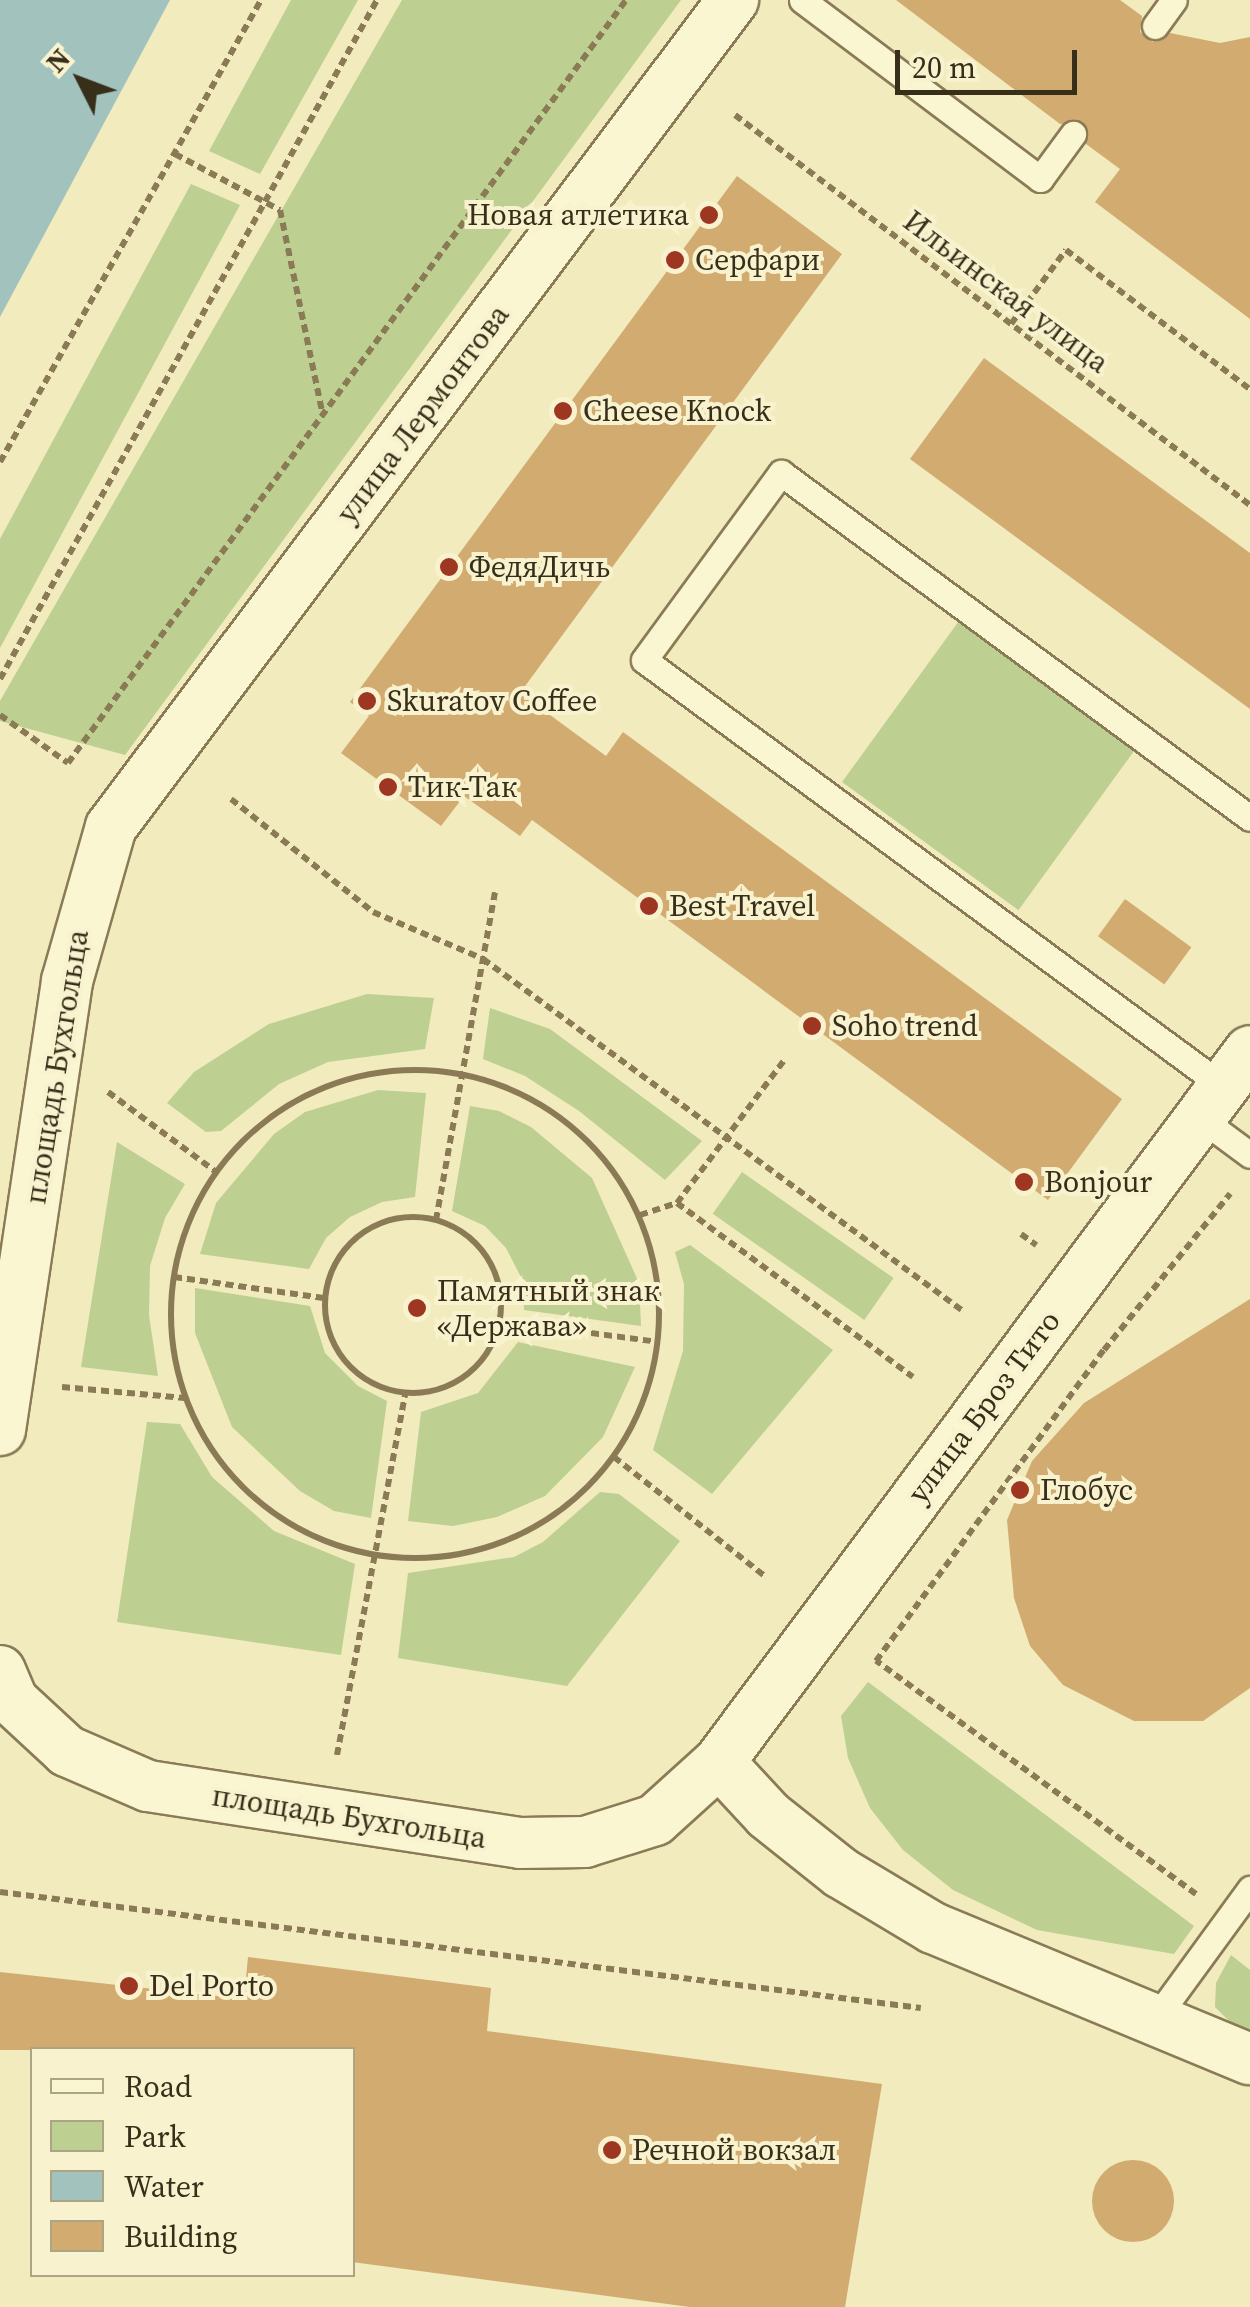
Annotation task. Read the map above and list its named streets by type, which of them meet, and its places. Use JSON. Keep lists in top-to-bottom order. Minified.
{"streets":{"street":["улица Лермонтова","площадь Бухгольца","улица Броз Тито"],"path":["Ильинская улица"]},"crossings":[["улица Лермонтова","площадь Бухгольца"],["площадь Бухгольца","улица Броз Тито"]],"places":["Новая атлетика","Серфари","Cheese Knock","ФедяДичь","Skuratov Coffee","Тик-Так","Best Travel","Soho trend","Bonjour","Памятный знак «Держава»","Глобус","Del Porto","Речной вокзал"],"legend":["Road","Park","Water","Building"],"scale_bar":"20 m","north":"top left"}
